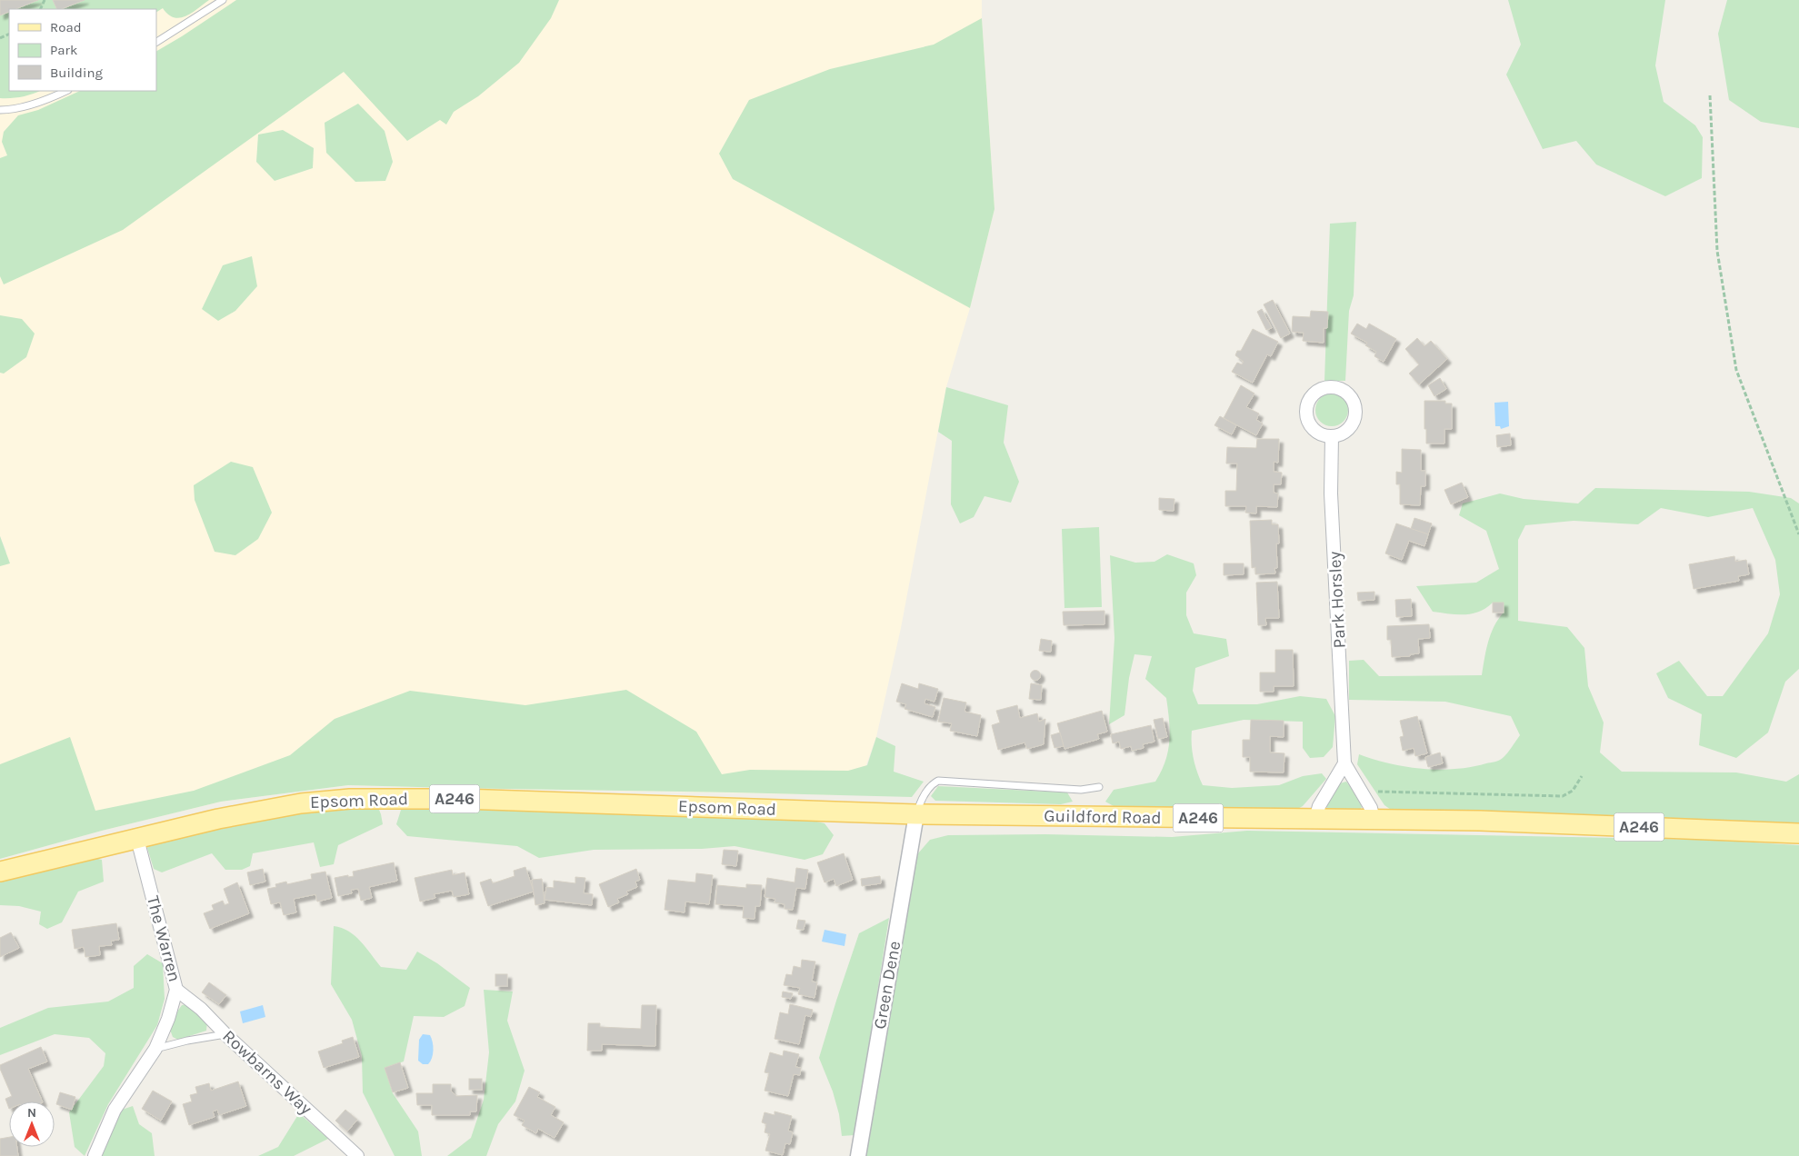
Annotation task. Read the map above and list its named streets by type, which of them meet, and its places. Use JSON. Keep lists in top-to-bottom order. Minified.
{"streets":{"main road":["A246","Epsom Road","Guildford Road"],"street":["Park Horsley","The Warren","Green Dene","Rowbarns Way"]},"crossings":[["Park Horsley","Guildford Road"],["Epsom Road","Guildford Road"],["Epsom Road","The Warren"],["Epsom Road","Green Dene"],["Guildford Road","Green Dene"],["The Warren","Rowbarns Way"]],"legend":["Road","Park","Building"],"north":"top"}
